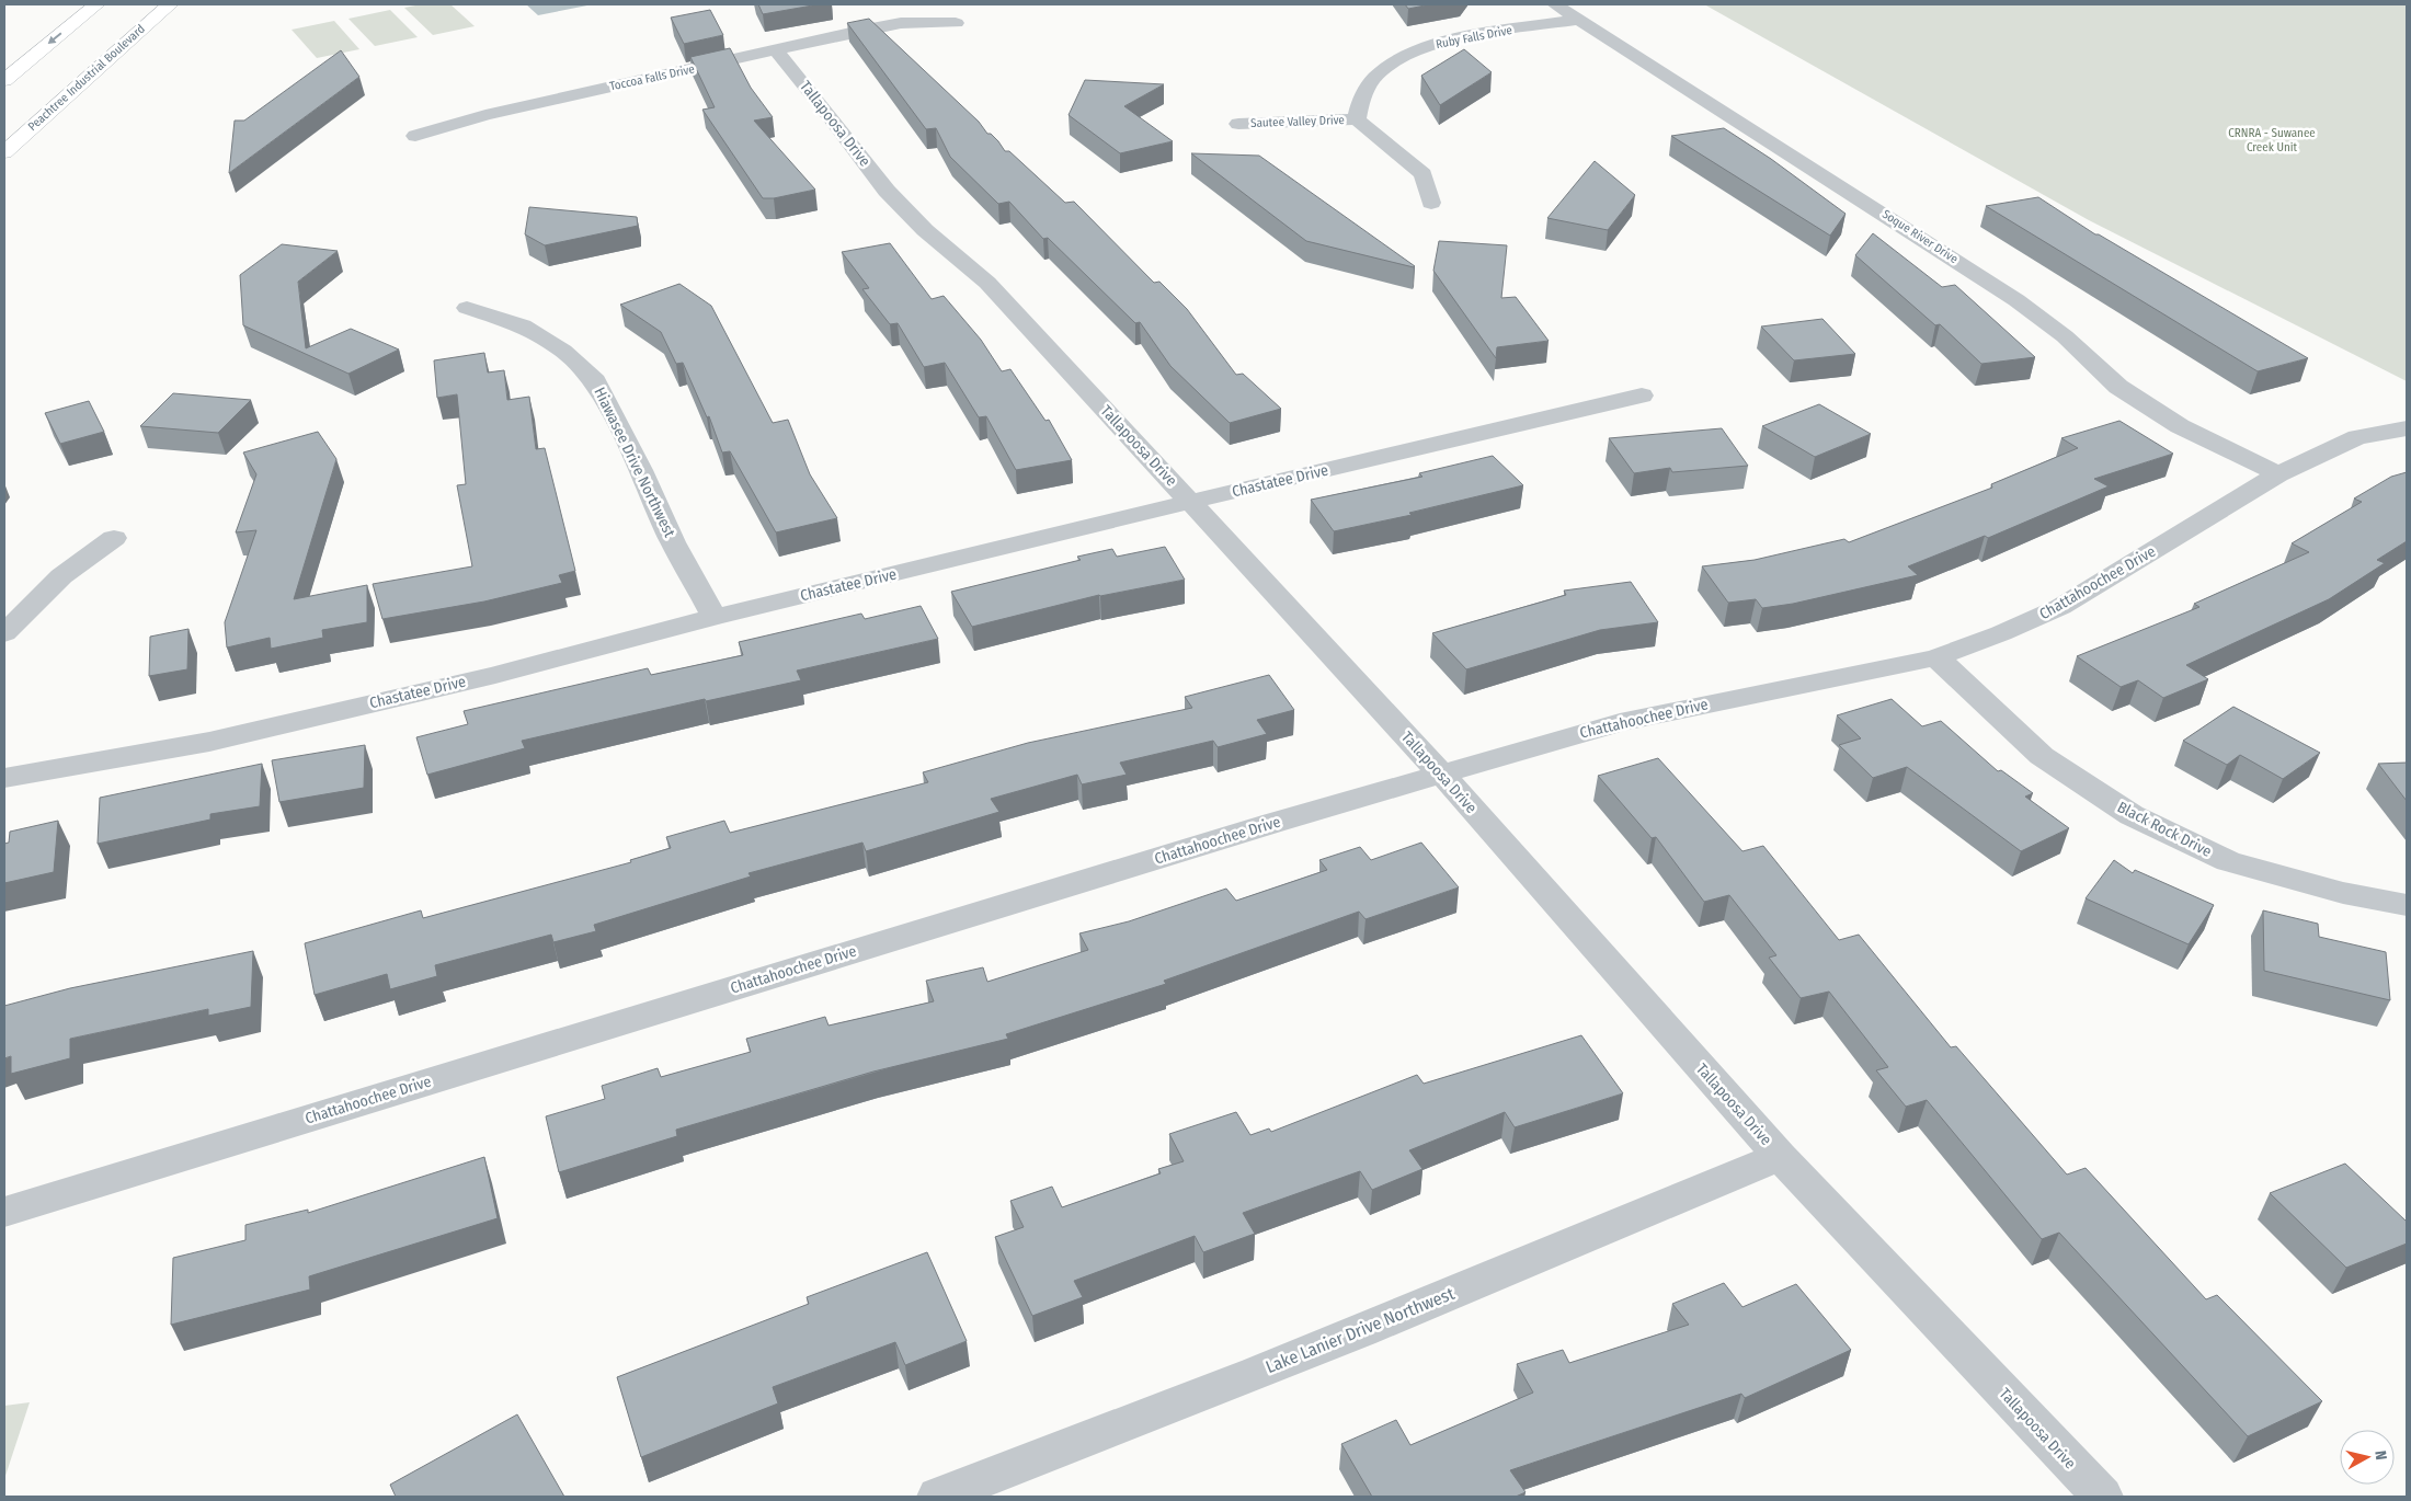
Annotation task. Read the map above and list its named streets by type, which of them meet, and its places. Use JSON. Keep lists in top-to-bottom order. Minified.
{"streets":{"highway":["Peachtree Industrial Boulevard"],"street":["Ruby Falls Drive","Toccoa Falls Drive","Sautee Valley Drive","Tallapoosa Drive","Soque River Drive","Hiawasee Drive Northwest","Chastatee Drive","Chattahoochee Drive","Black Rock Drive","Lake Lanier Drive Northwest"]},"crossings":[["Ruby Falls Drive","Sautee Valley Drive"],["Ruby Falls Drive","Soque River Drive"],["Toccoa Falls Drive","Tallapoosa Drive"],["Tallapoosa Drive","Chastatee Drive"],["Tallapoosa Drive","Chattahoochee Drive"],["Tallapoosa Drive","Lake Lanier Drive Northwest"],["Soque River Drive","Chattahoochee Drive"],["Hiawasee Drive Northwest","Chastatee Drive"],["Chattahoochee Drive","Black Rock Drive"]],"parks":["CRNRA - Suwanee Creek Unit"],"north":"right"}
